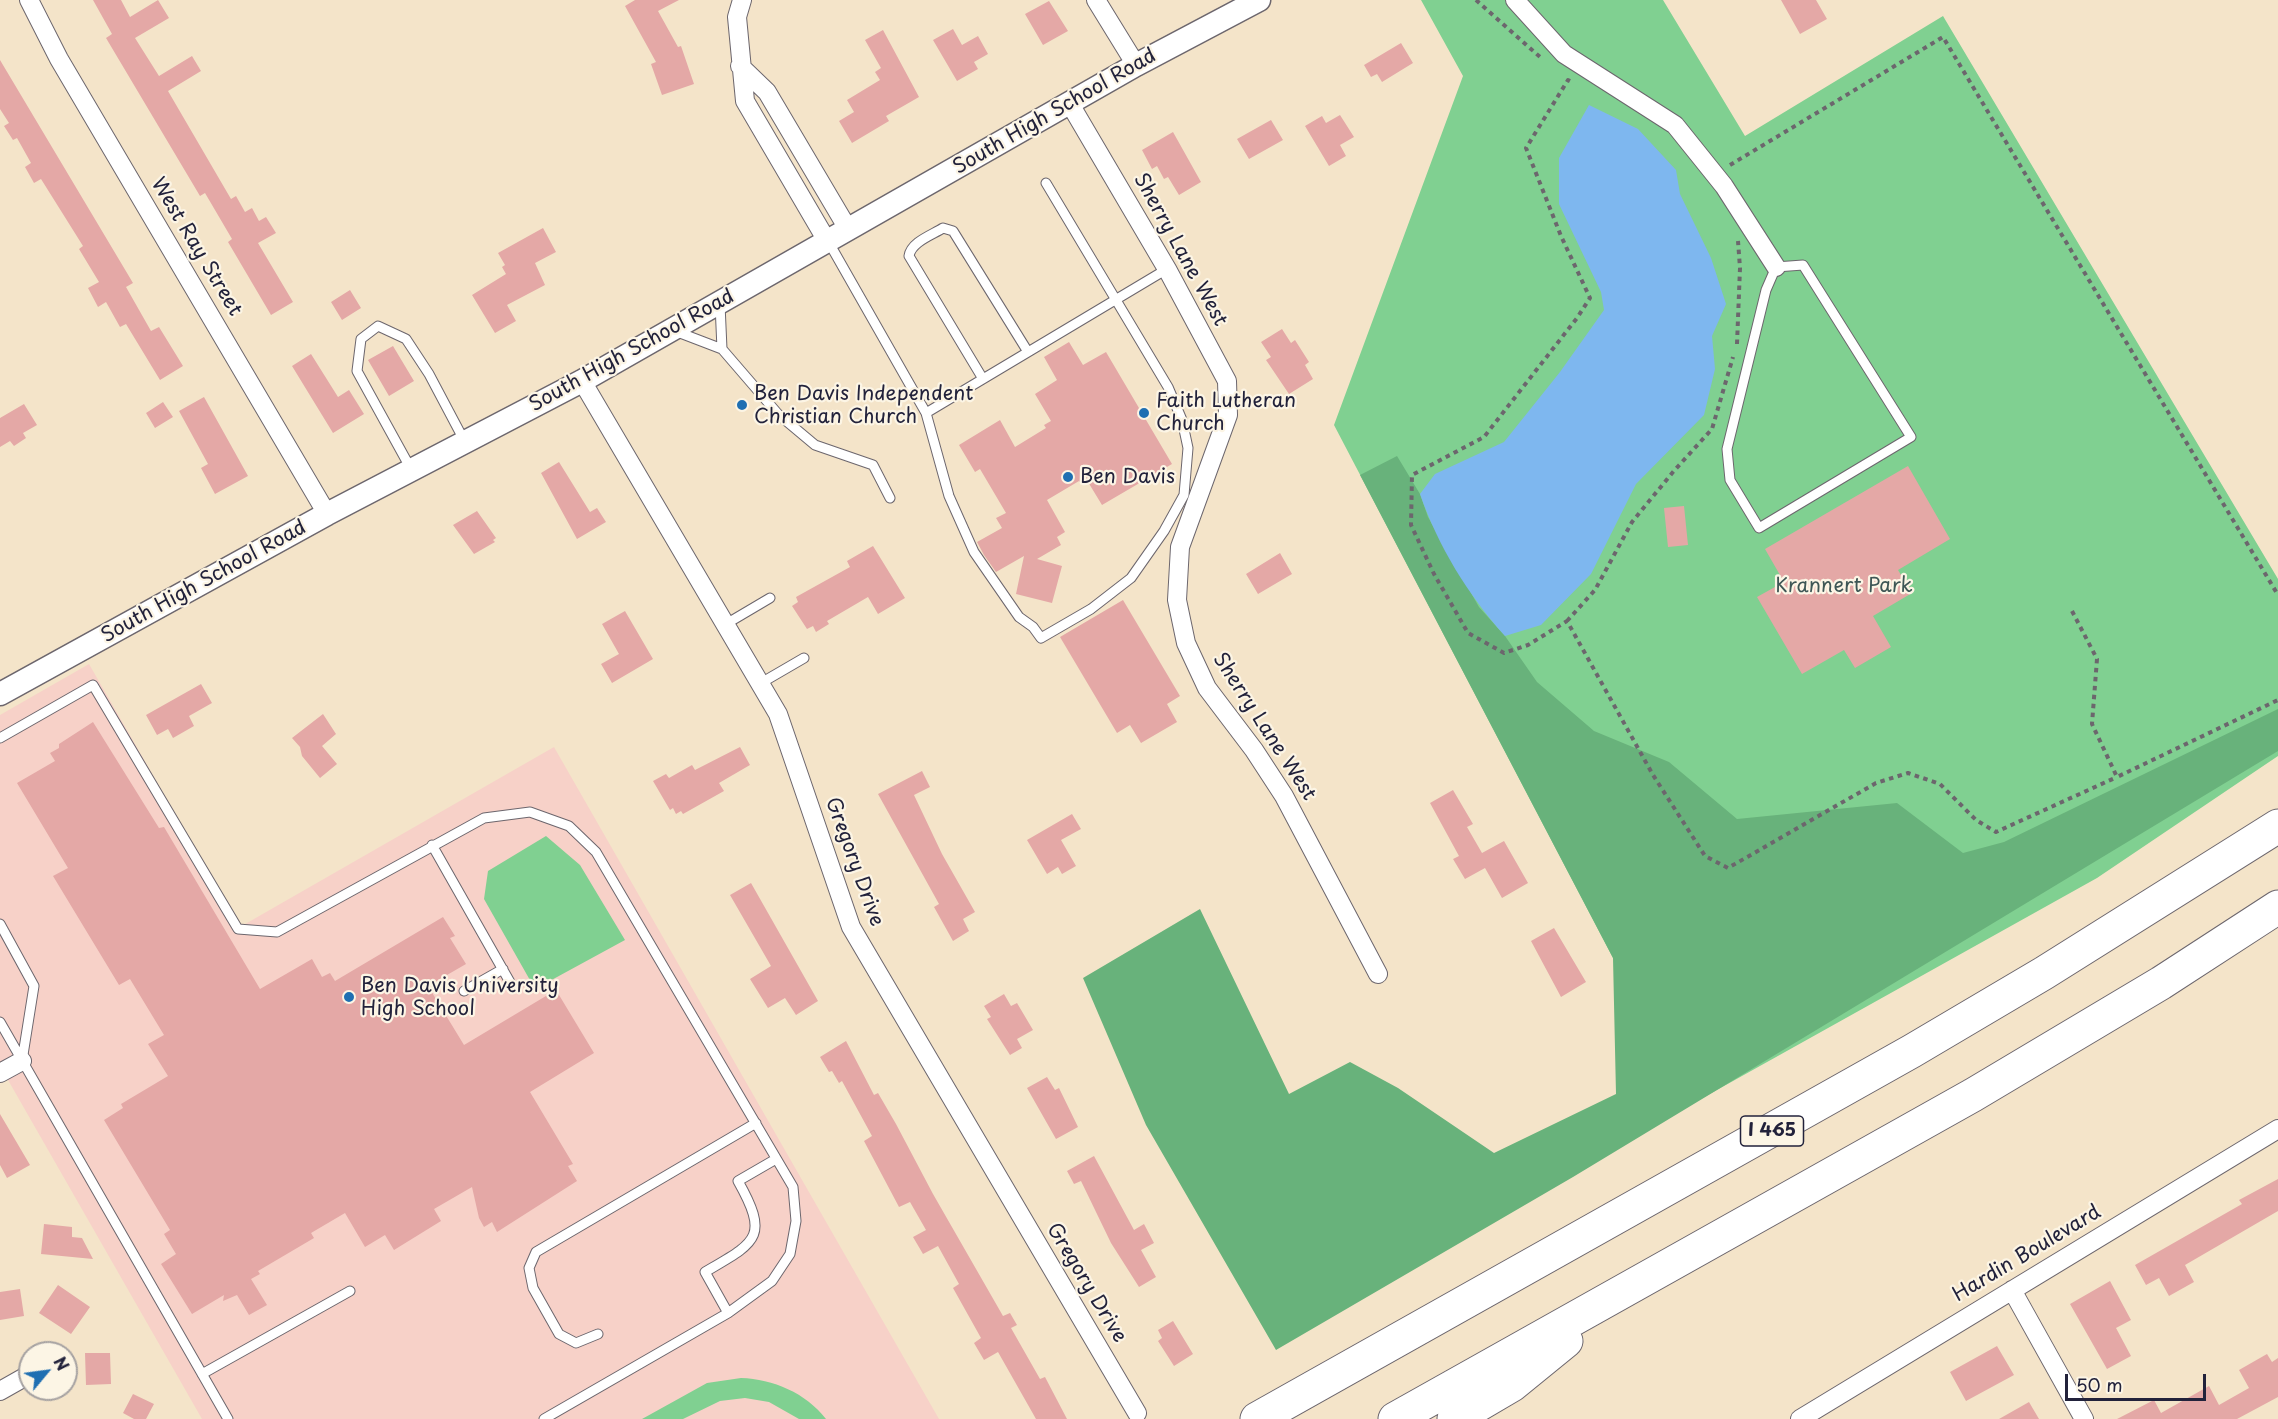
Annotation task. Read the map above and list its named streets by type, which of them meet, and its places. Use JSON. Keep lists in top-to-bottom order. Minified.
{"streets":{"highway":["I 465"],"street":["South High School Road","West Ray Street","Sherry Lane West","Gregory Drive","Hardin Boulevard"]},"crossings":[["South High School Road","West Ray Street"],["South High School Road","Sherry Lane West"],["South High School Road","Gregory Drive"]],"parks":["Krannert Park"],"places":["Ben Davis Independent Christian Church","Faith Lutheran Church","Ben Davis","Ben Davis University High School"],"scale_bar":"50 m","north":"top right"}
